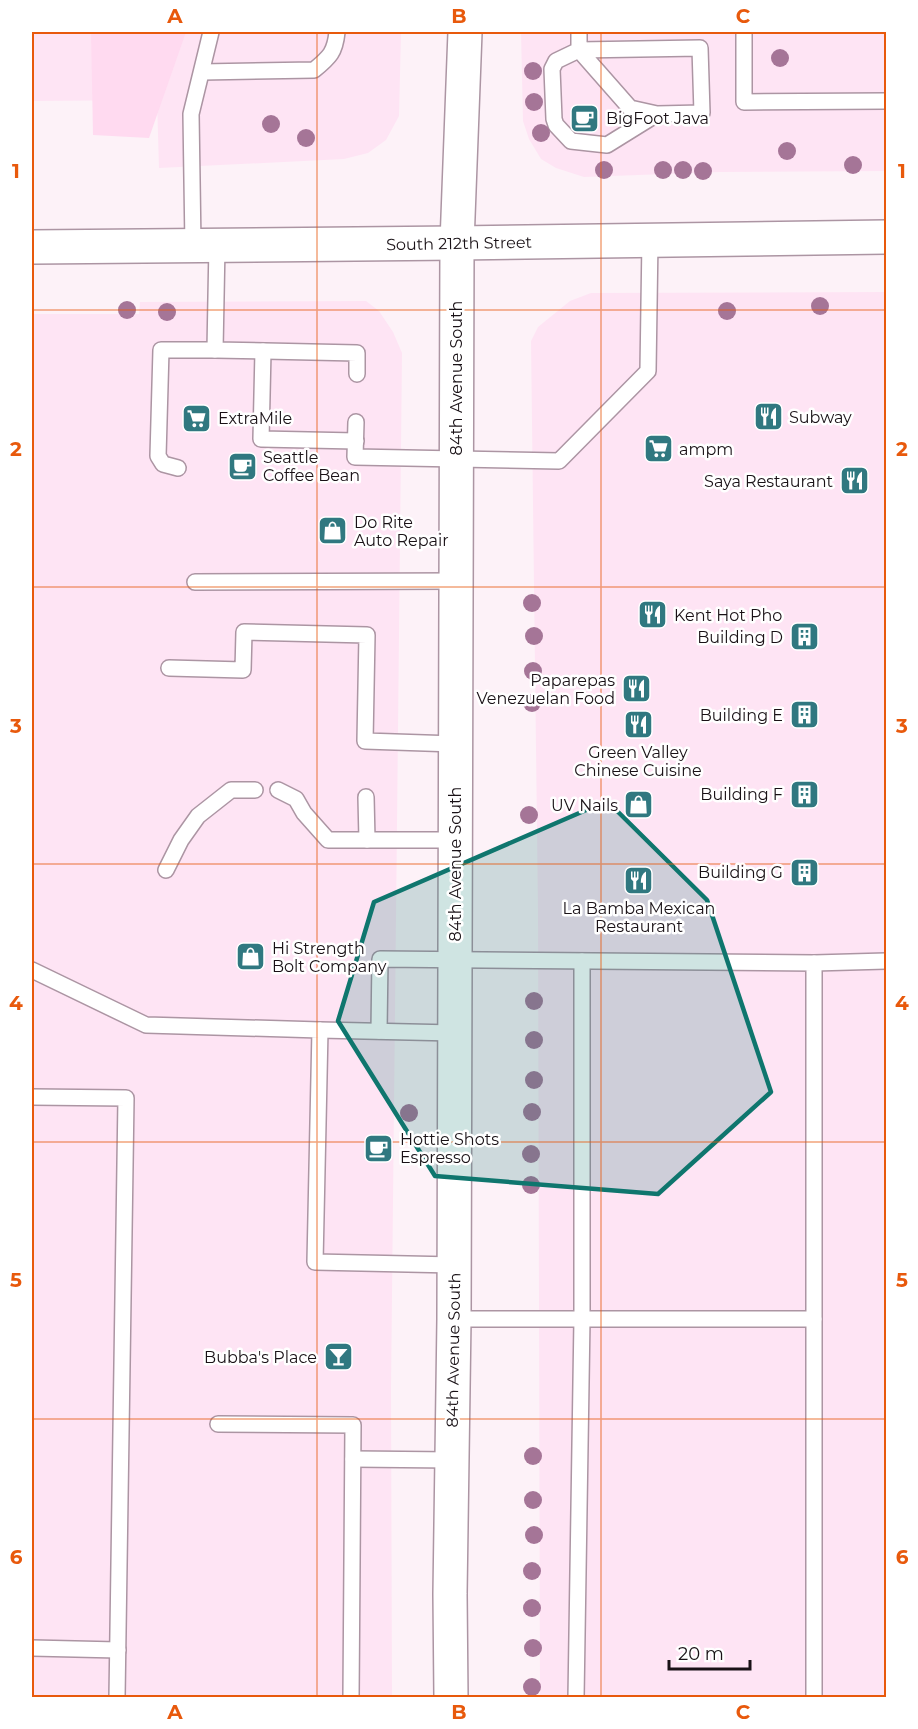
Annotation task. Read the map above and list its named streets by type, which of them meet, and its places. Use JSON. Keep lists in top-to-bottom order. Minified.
{"streets":{"main road":["South 212th Street","84th Avenue South"]},"crossings":[["South 212th Street","84th Avenue South"]],"places":{"cafe":["BigFoot Java","Seattle Coffee Bean","Hottie Shots Espresso"],"restaurant":["Subway","Saya Restaurant","Kent Hot Pho","Paparepas Venezuelan Food","Green Valley Chinese Cuisine","La Bamba Mexican Restaurant"],"supermarket":["ExtraMile","ampm"],"shop":["Do Rite Auto Repair","UV Nails","Hi Strength Bolt Company"],"building":["Building D","Building E","Building F","Building G"],"bar":["Bubba's Place"]},"scale_bar":"20 m","grid":{"columns":["A","B","C"],"rows":["1","2","3","4","5","6"]}}
